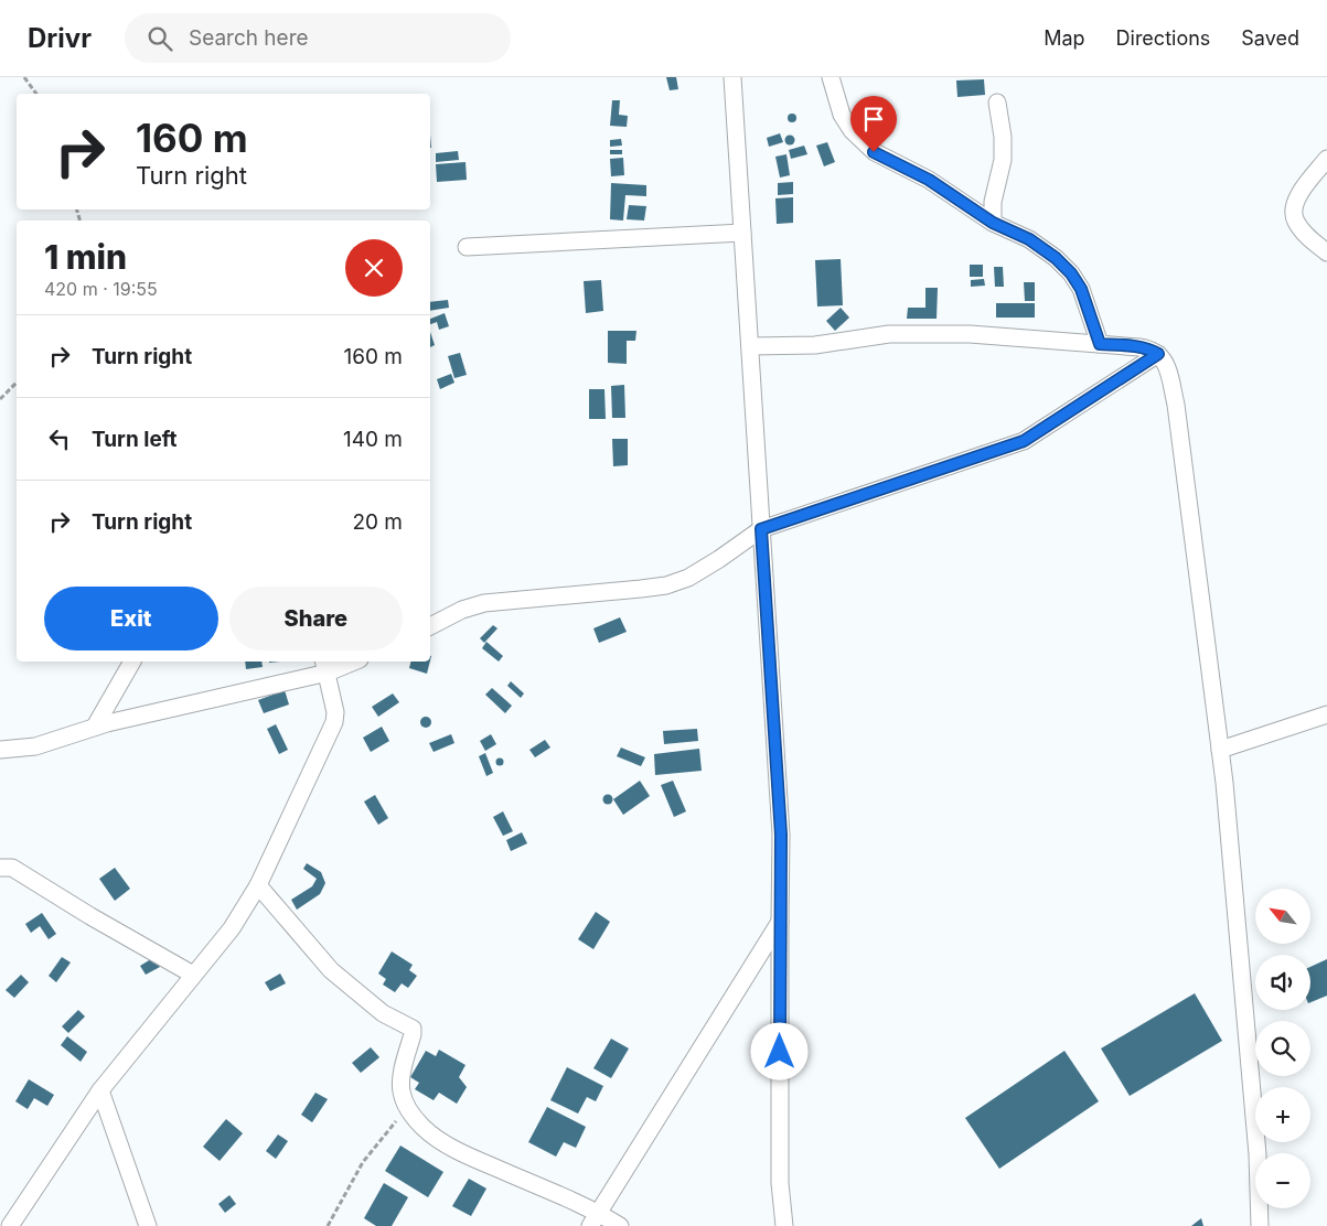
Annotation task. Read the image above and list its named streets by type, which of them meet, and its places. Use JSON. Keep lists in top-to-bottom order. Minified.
{"north":"top left","page":{"header":"Drivr","search":"Search here","nav":["Map","Directions","Saved"],"turn":["160 m","Turn right"],"heading":["1 min","420 m · 19:55"],"list":[{"name":"Turn right","value":"160 m"},{"name":"Turn left","value":"140 m"},{"name":"Turn right","value":"20 m"}],"buttons":["Exit","Share"],"map_buttons":["+","−"]}}
